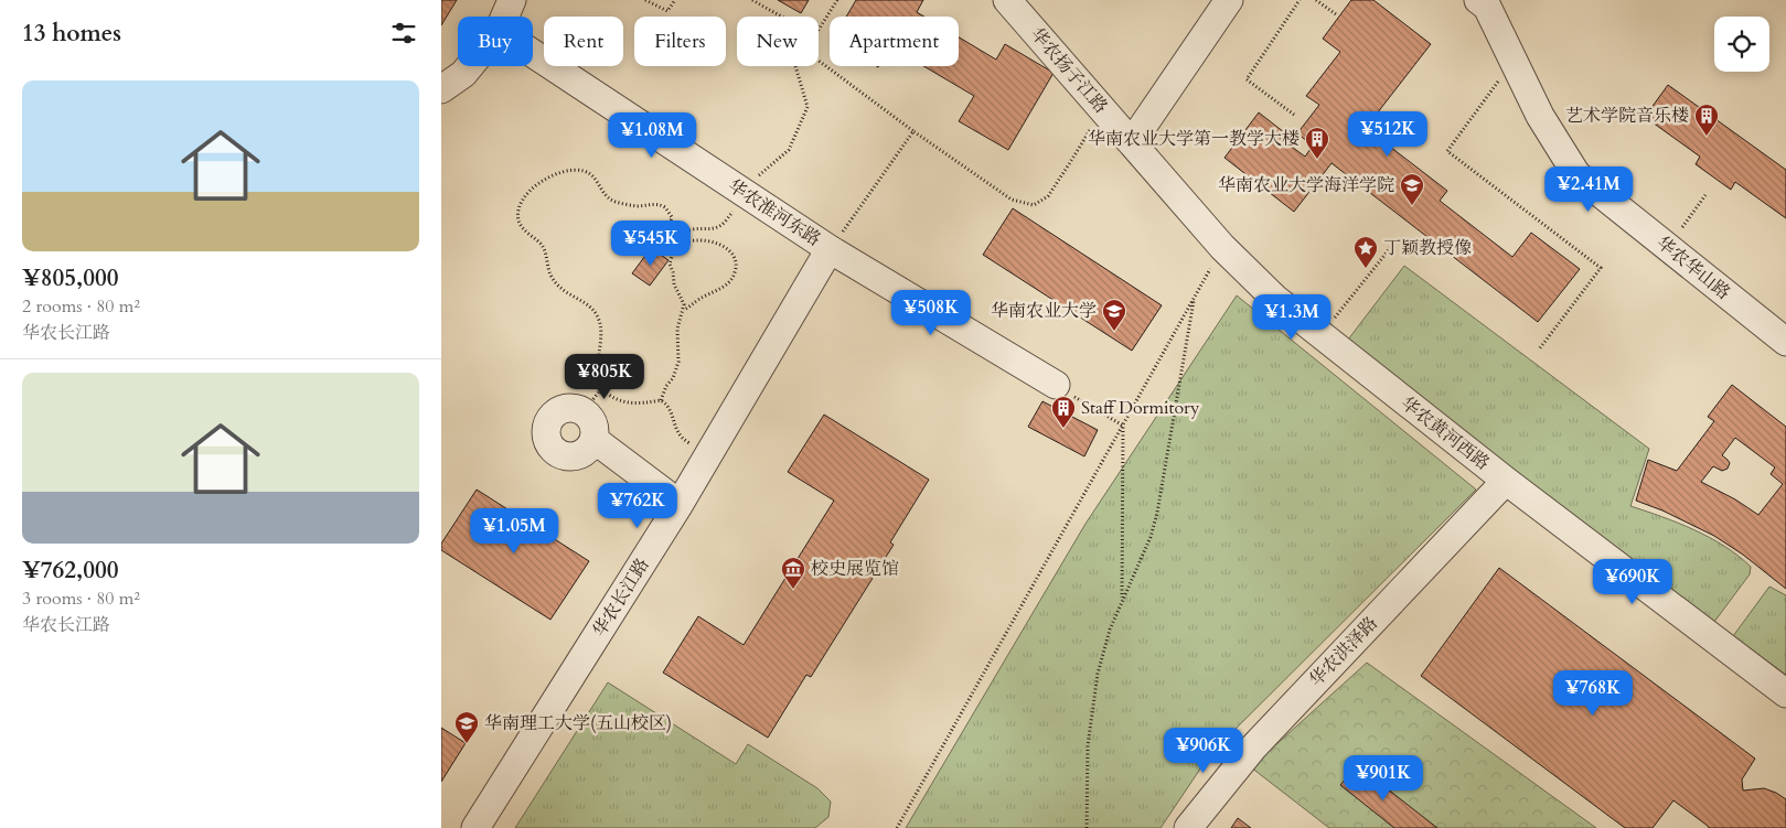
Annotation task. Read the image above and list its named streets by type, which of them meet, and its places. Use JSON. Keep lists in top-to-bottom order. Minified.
{"streets":{"street":["华农扬子江路","华农淮河东路","华农华山路","华农黄河西路","华农长江路","华农洪泽路"]},"crossings":[["华农扬子江路","华农黄河西路"],["华农淮河东路","华农长江路"],["华农黄河西路","华农洪泽路"]],"places":{"building":["艺术学院音乐楼","华南农业大学第一教学大楼","Staff Dormitory"],"school or university":["华南农业大学海洋学院","华南农业大学","华南理工大学(五山校区)"],"place":["丁颖教授像"],"museum":["校史展览馆"]},"page":{"heading":"13 homes","chip":["Buy","Rent","Filters","New","Apartment"],"list":[{"name":"¥805,000","note":"2 rooms · 80 m² · 华农长江路"},{"name":"¥762,000","note":"3 rooms · 80 m² · 华农长江路"}],"price":["¥512K","¥1.08M","¥2.41M","¥545K","¥508K","¥1.3M","¥805K","¥762K","¥1.05M","¥690K","¥768K","¥906K","¥901K"]}}
